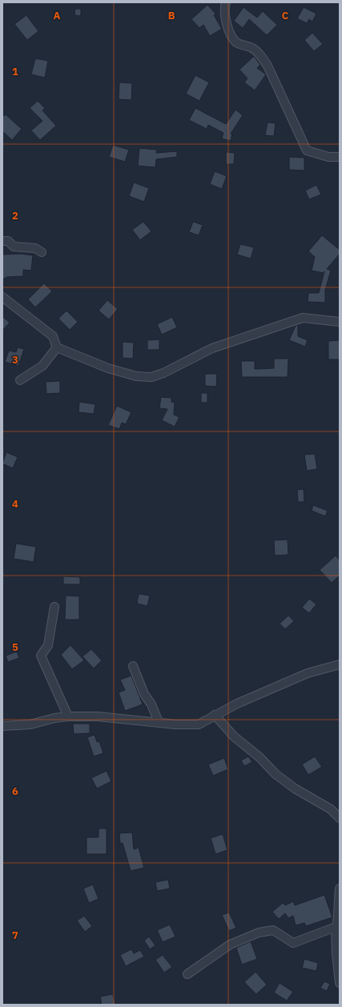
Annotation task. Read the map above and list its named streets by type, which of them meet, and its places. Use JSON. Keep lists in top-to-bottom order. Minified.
{"grid":{"columns":["A","B","C"],"rows":["1","2","3","4","5","6","7"]}}
